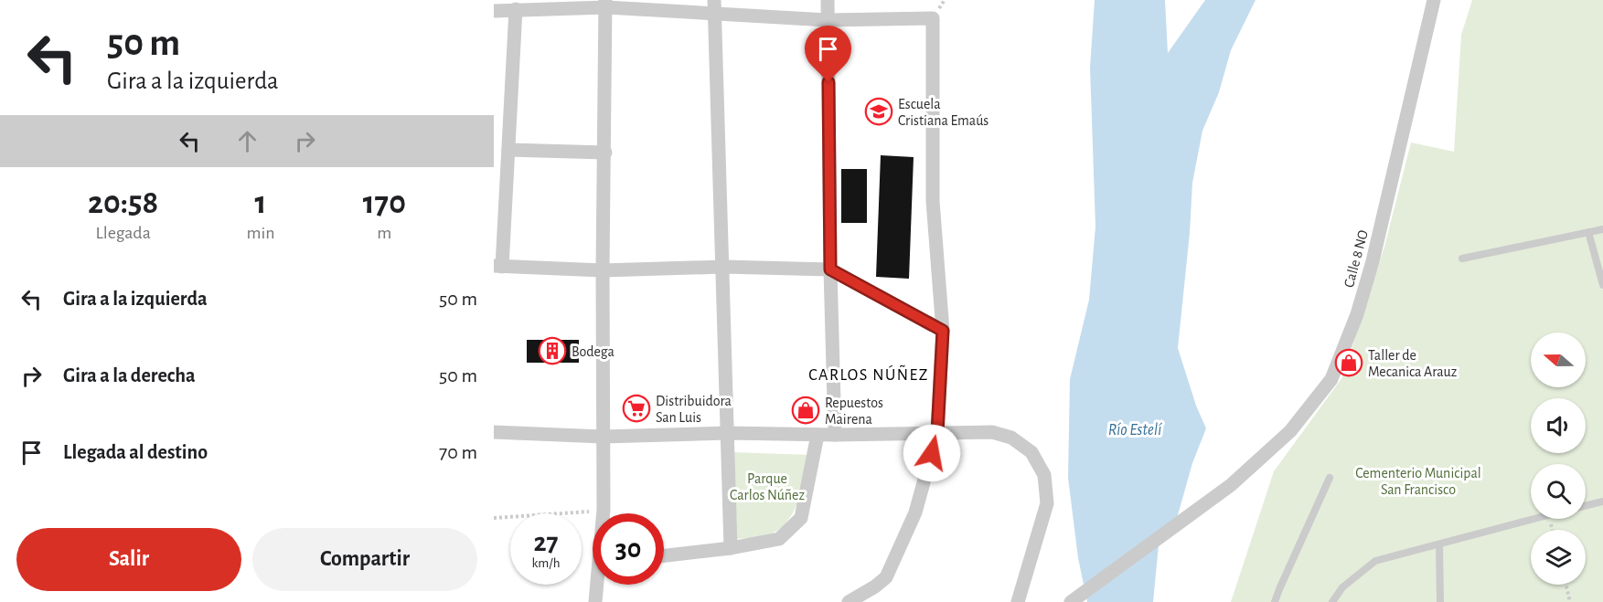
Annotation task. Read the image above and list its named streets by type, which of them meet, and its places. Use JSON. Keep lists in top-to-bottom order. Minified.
{"streets":{"street":["Calle 8 NO"]},"districts":["CARLOS NÚÑEZ"],"water":["Río Estelí"],"parks":["Cementerio Municipal San Francisco","Parque Carlos Núñez"],"places":{"school or university":["Escuela Cristiana Emaús"],"building":["Bodega"],"shop":["Taller de Mecanica Arauz","Repuestos Mairena"],"supermarket":["Distribuidora San Luis"]},"north":"left","page":{"turn":["50 m","Gira a la izquierda"],"eta":["20:58","Llegada","1","min","170","m"],"list":[{"name":"Gira a la izquierda","value":"50 m"},{"name":"Gira a la derecha","value":"50 m"},{"name":"Llegada al destino","value":"70 m"}],"speed":"27 km/h","limit":"30","buttons":["Salir","Compartir"]}}
